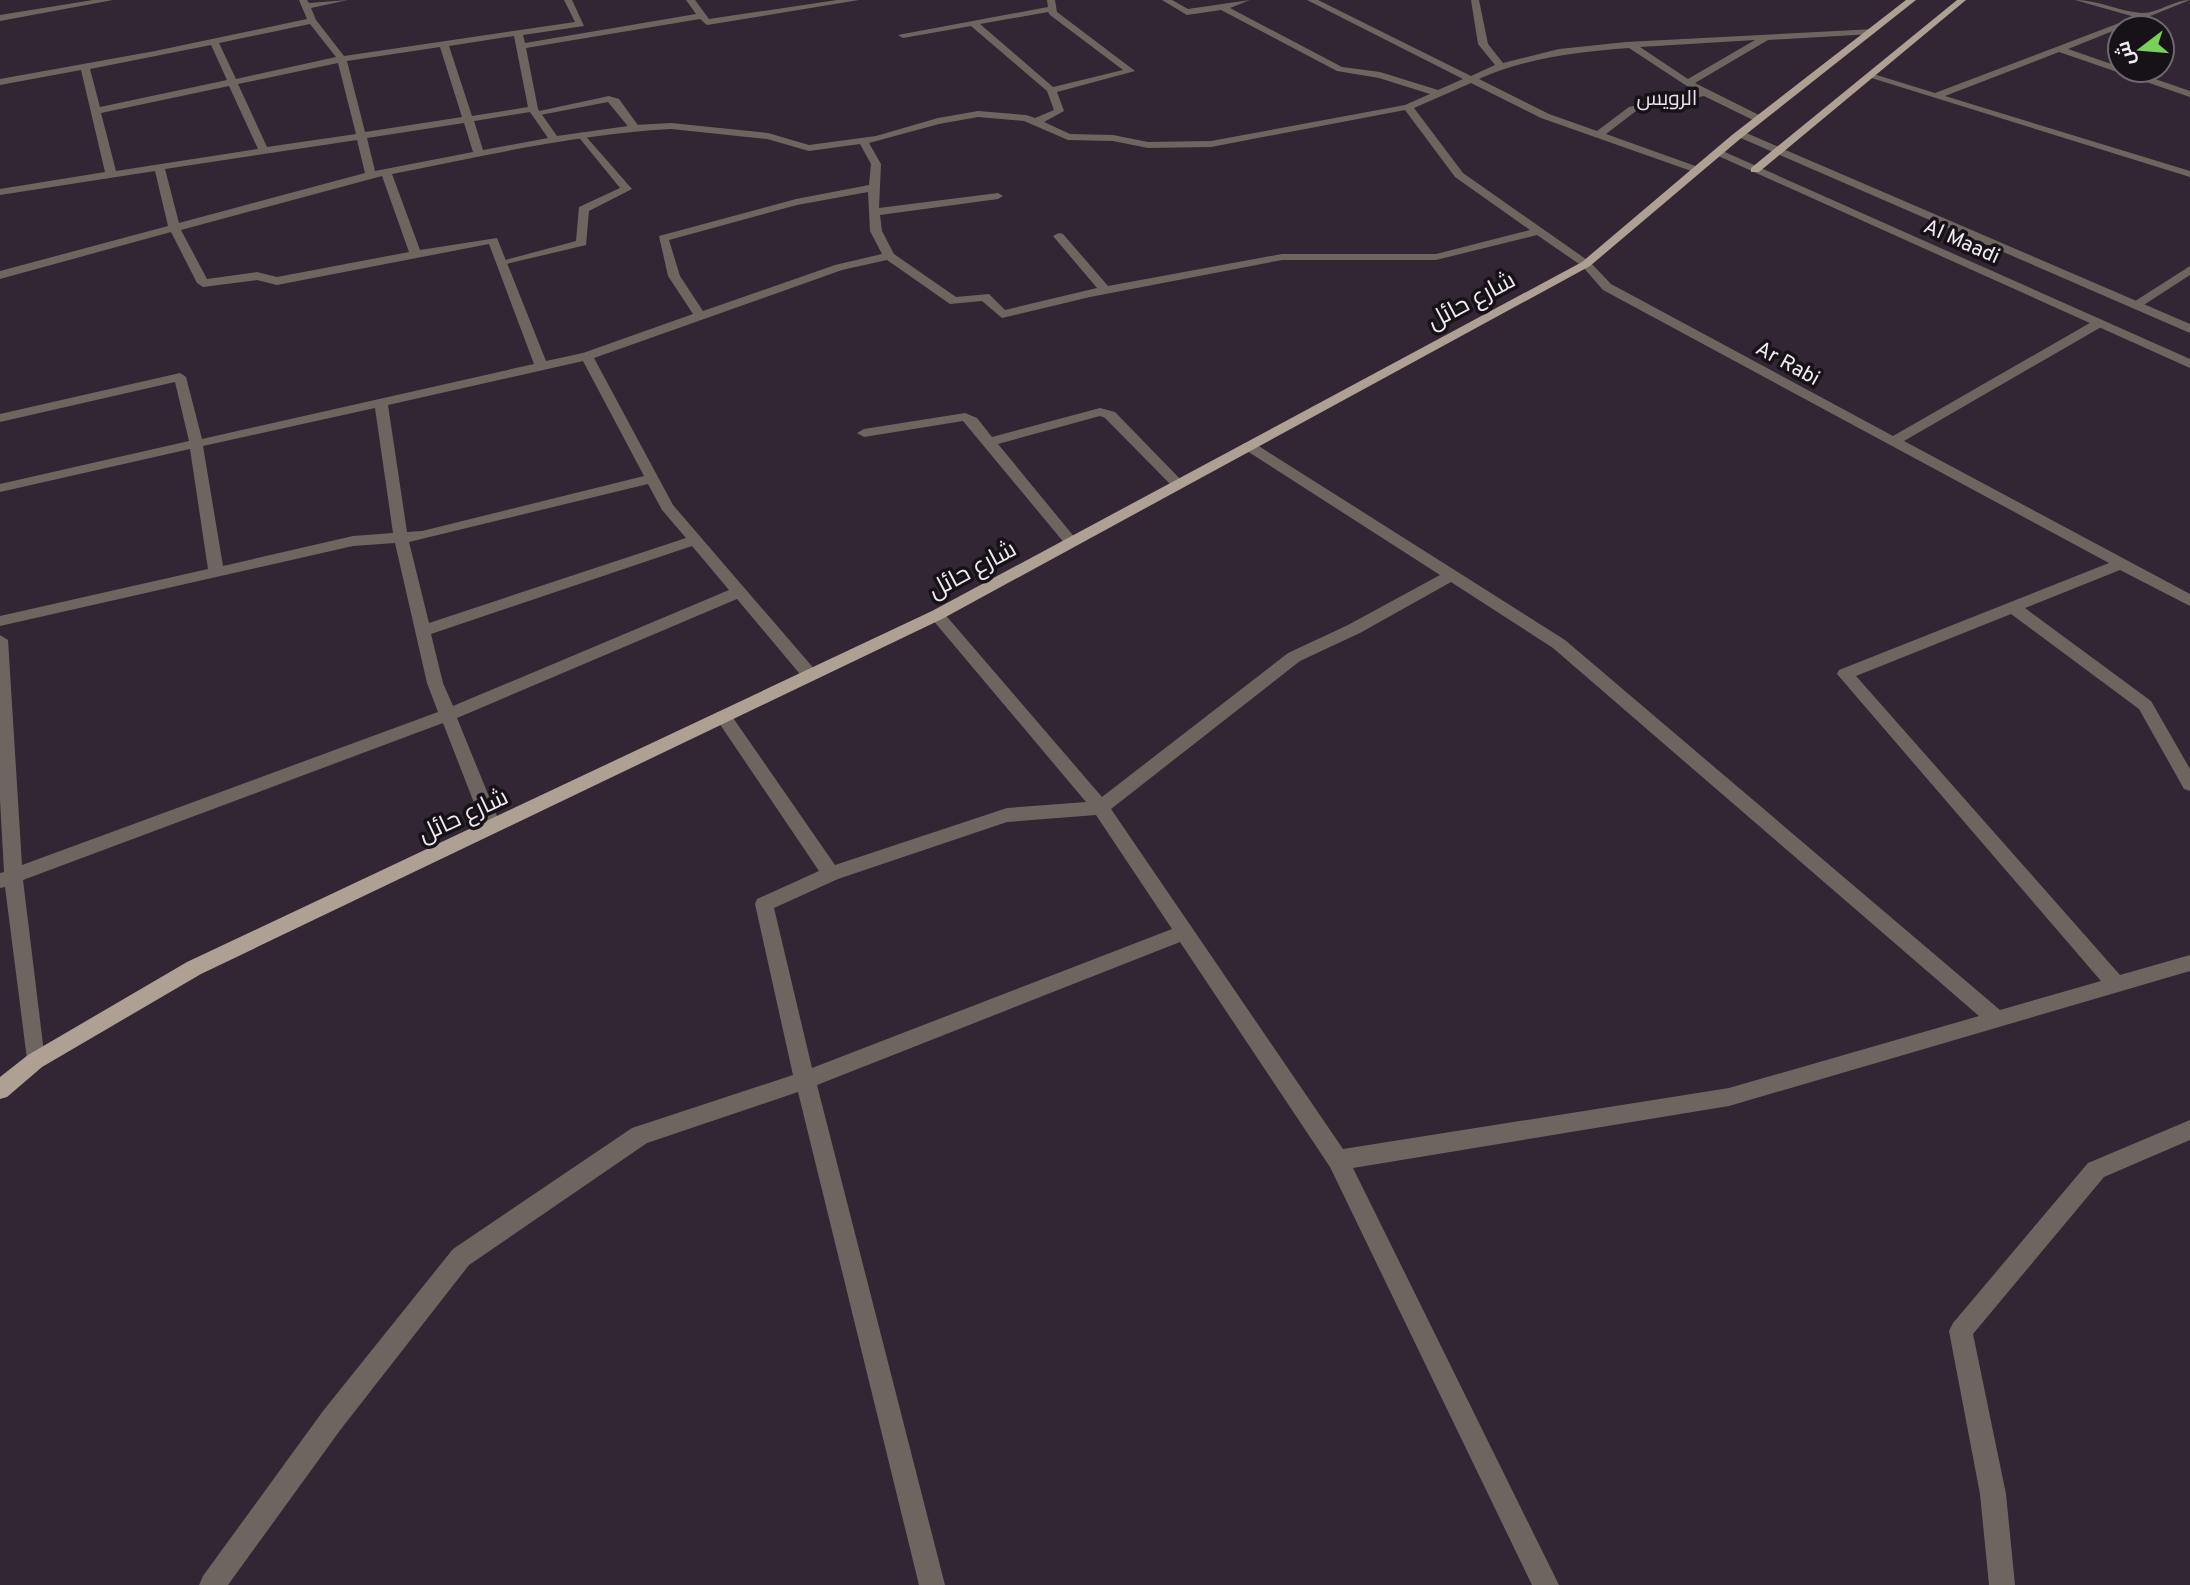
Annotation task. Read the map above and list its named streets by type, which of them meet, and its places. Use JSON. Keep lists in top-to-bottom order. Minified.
{"streets":{"main road":["شارع حائل"],"street":["Al Maadi","Ar Rabi"]},"crossings":[["Al Maadi","شارع حائل"],["شارع حائل","Ar Rabi"]],"districts":["الرويس"],"north":"left"}
